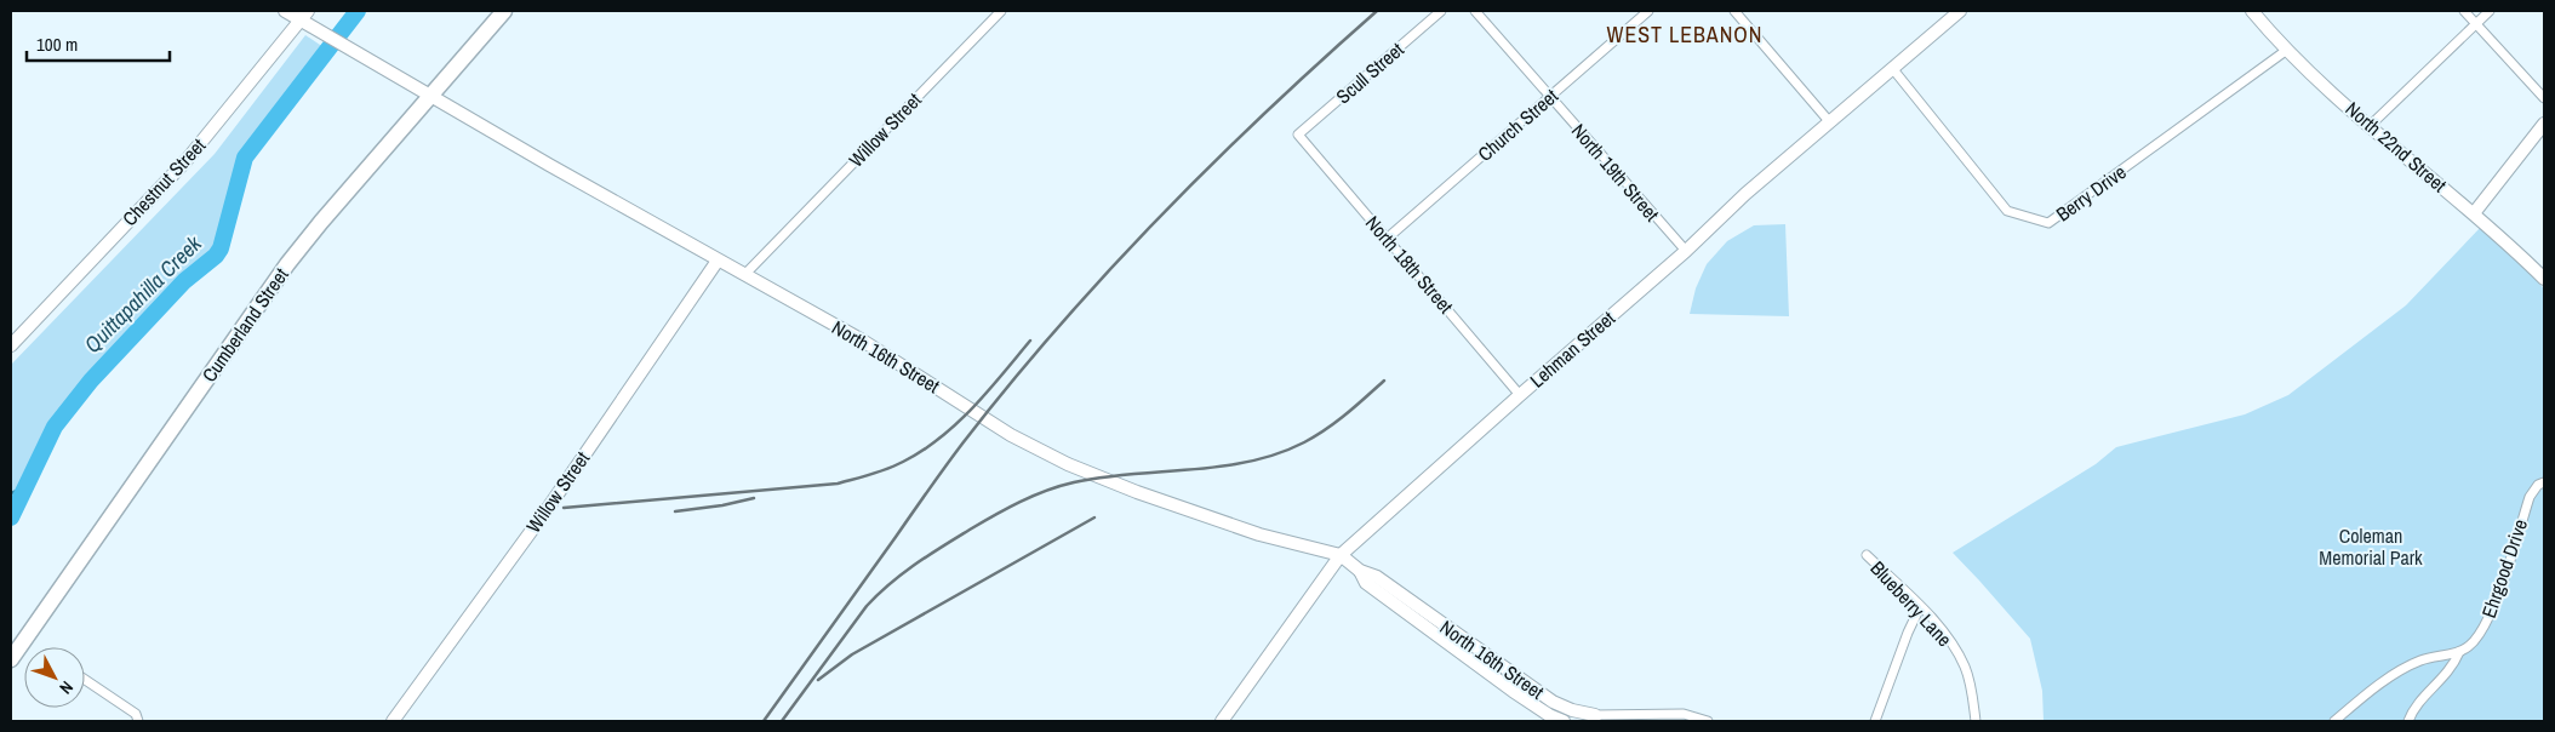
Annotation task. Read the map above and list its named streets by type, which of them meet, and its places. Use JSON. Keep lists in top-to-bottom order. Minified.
{"streets":{"highway":["Cumberland Street"],"main road":["Willow Street","North 22nd Street","Chestnut Street","Lehman Street","North 16th Street"],"street":["Scull Street","Church Street","North 19th Street","Berry Drive","North 18th Street","Ehrgood Drive","Blueberry Lane"]},"crossings":[["Scull Street","North 18th Street"],["Church Street","North 19th Street"],["Church Street","North 18th Street"],["Willow Street","North 16th Street"],["North 22nd Street","Berry Drive"],["North 19th Street","Lehman Street"],["Chestnut Street","North 16th Street"],["Berry Drive","Lehman Street"],["North 18th Street","Lehman Street"],["Cumberland Street","North 16th Street"],["Lehman Street","North 16th Street"]],"districts":["WEST LEBANON"],"water":["Quittapahilla Creek"],"parks":["Coleman Memorial Park"],"scale_bar":"100 m","north":"bottom right"}
